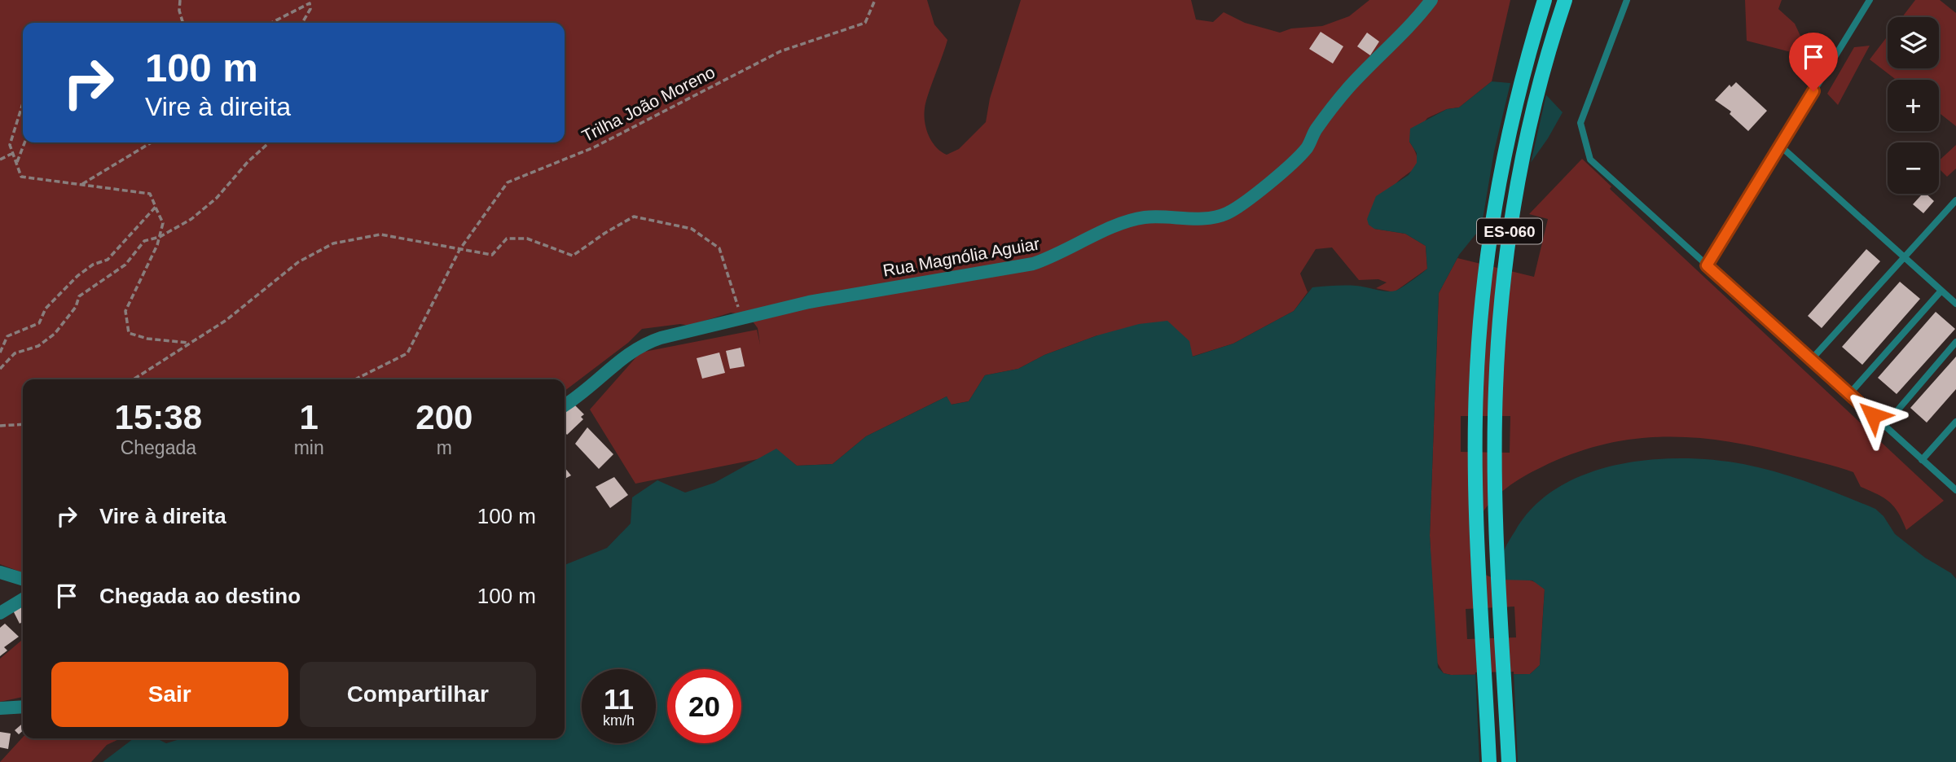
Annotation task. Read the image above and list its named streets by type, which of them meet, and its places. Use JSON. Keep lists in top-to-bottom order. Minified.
{"streets":{"main road":["ES-060"],"street":["Rua Magnólia Aguiar"],"path":["Trilha João Moreno"]},"page":{"map_buttons":["+","−"],"turn":["100 m","Vire à direita"],"eta":["15:38","Chegada","1","min","200","m"],"list":[{"name":"Vire à direita","value":"100 m"},{"name":"Chegada ao destino","value":"100 m"}],"buttons":["Sair","Compartilhar"],"speed":"11 km/h","limit":"20"}}
